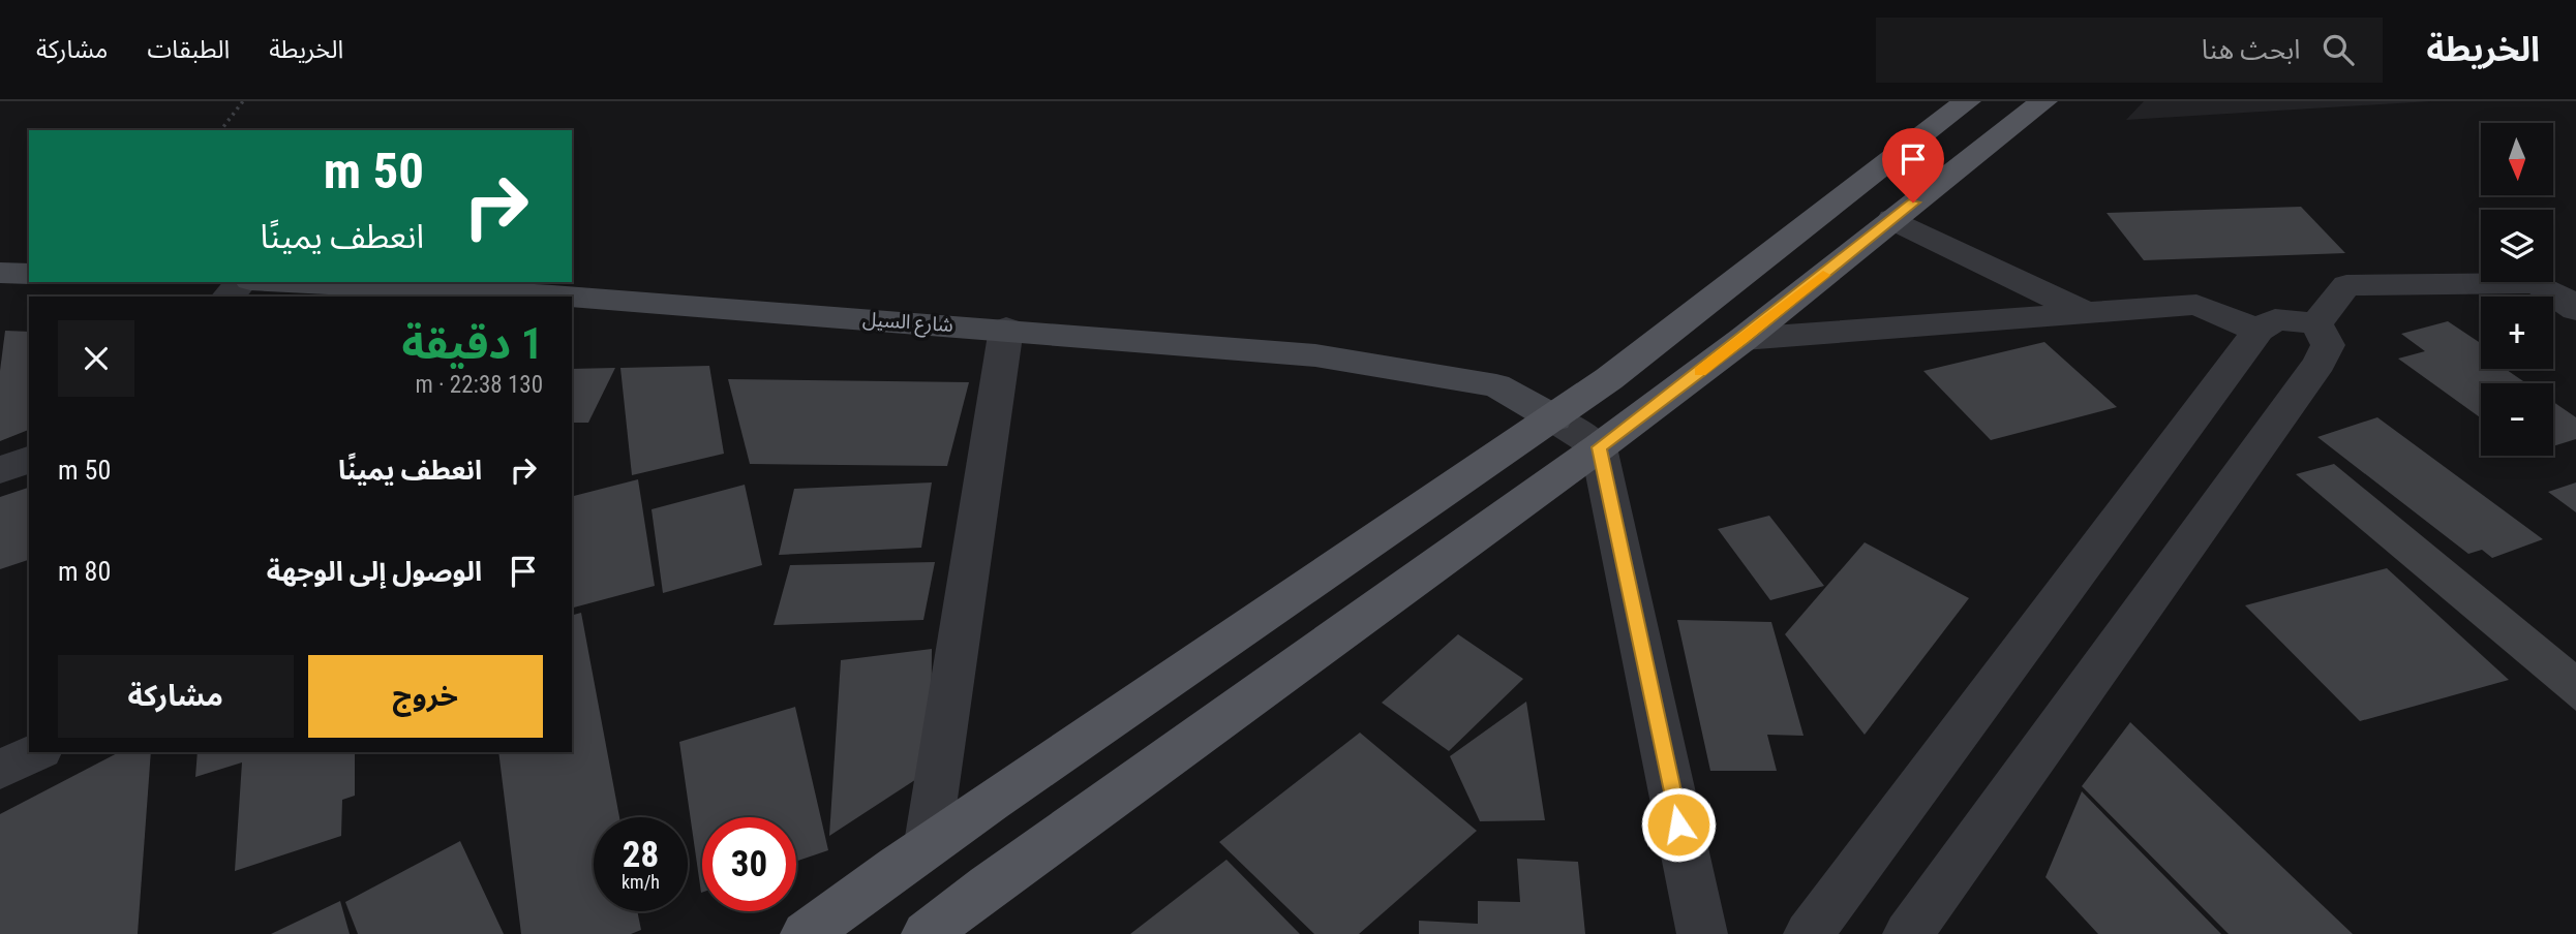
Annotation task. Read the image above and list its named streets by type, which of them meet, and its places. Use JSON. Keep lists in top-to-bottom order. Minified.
{"streets":{"street":["شارع السيل"]},"north":"bottom","page":{"header":"الخريطة","search":"ابحث هنا","nav":["الخريطة","الطبقات","مشاركة"],"map_buttons":["+","−"],"turn":["50 m","انعطف يمينًا"],"heading":["1 دقيقة","130 m · 22:38"],"list":[{"name":"انعطف يمينًا","value":"50 m"},{"name":"الوصول إلى الوجهة","value":"80 m"}],"buttons":["خروج","مشاركة"],"speed":"28 km/h","limit":"30"}}
